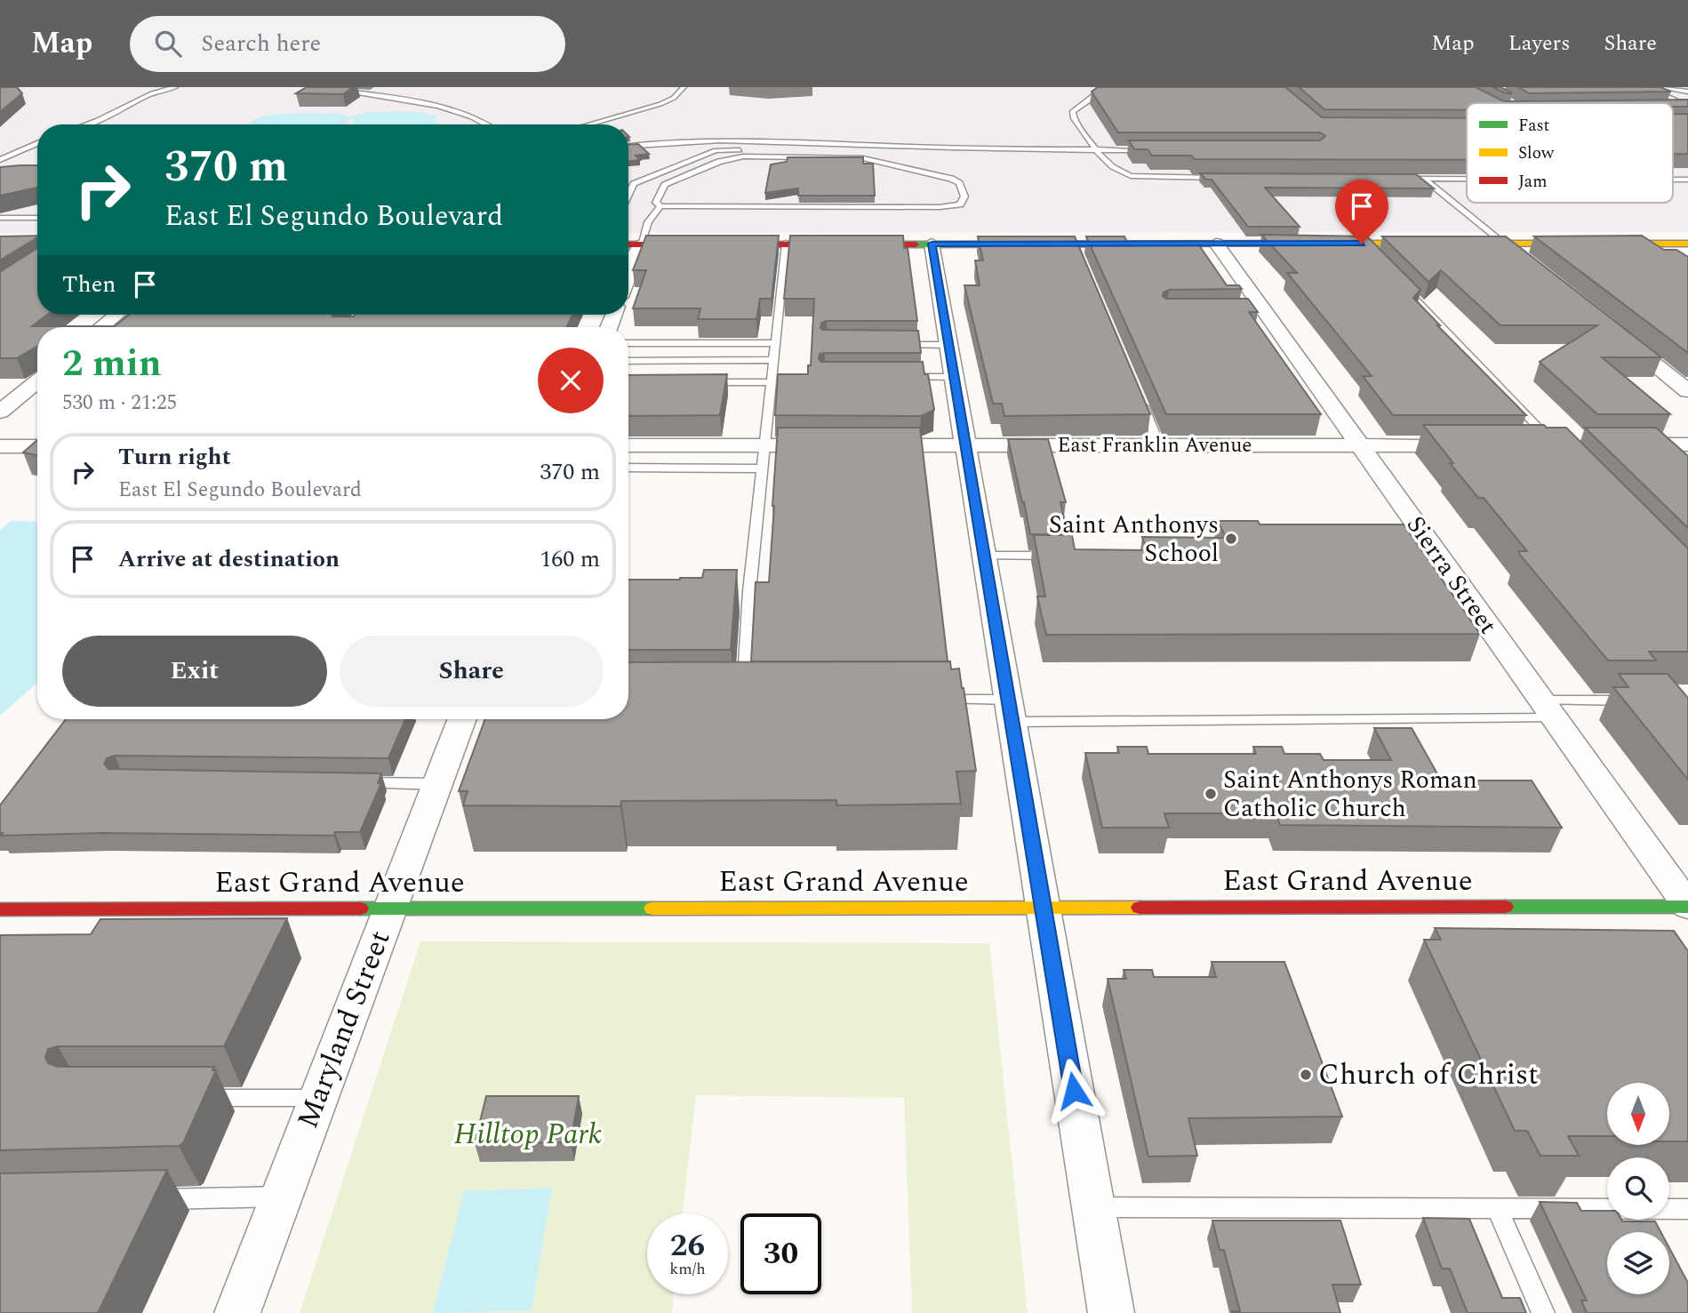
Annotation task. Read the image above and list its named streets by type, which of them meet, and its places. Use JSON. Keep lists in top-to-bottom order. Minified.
{"streets":{"main road":["East Grand Avenue"],"street":["East Franklin Avenue","Sierra Street","Maryland Street"]},"crossings":[["East Franklin Avenue","Sierra Street"],["Sierra Street","East Grand Avenue"],["East Grand Avenue","Maryland Street"]],"parks":["Hilltop Park"],"places":["Saint Anthonys School","Saint Anthonys Roman Catholic Church","Church of Christ"],"legend":["Fast","Slow","Jam"],"north":"bottom","page":{"header":"Map","search":"Search here","nav":["Map","Layers","Share"],"turn":["370 m","East El Segundo Boulevard"],"then":"Then","heading":["2 min","530 m · 21:25"],"list":[{"name":"Turn right","note":"East El Segundo Boulevard","value":"370 m"},{"name":"Arrive at destination","value":"160 m"}],"buttons":["Exit","Share"],"speed":"26 km/h","limit":"30"}}
